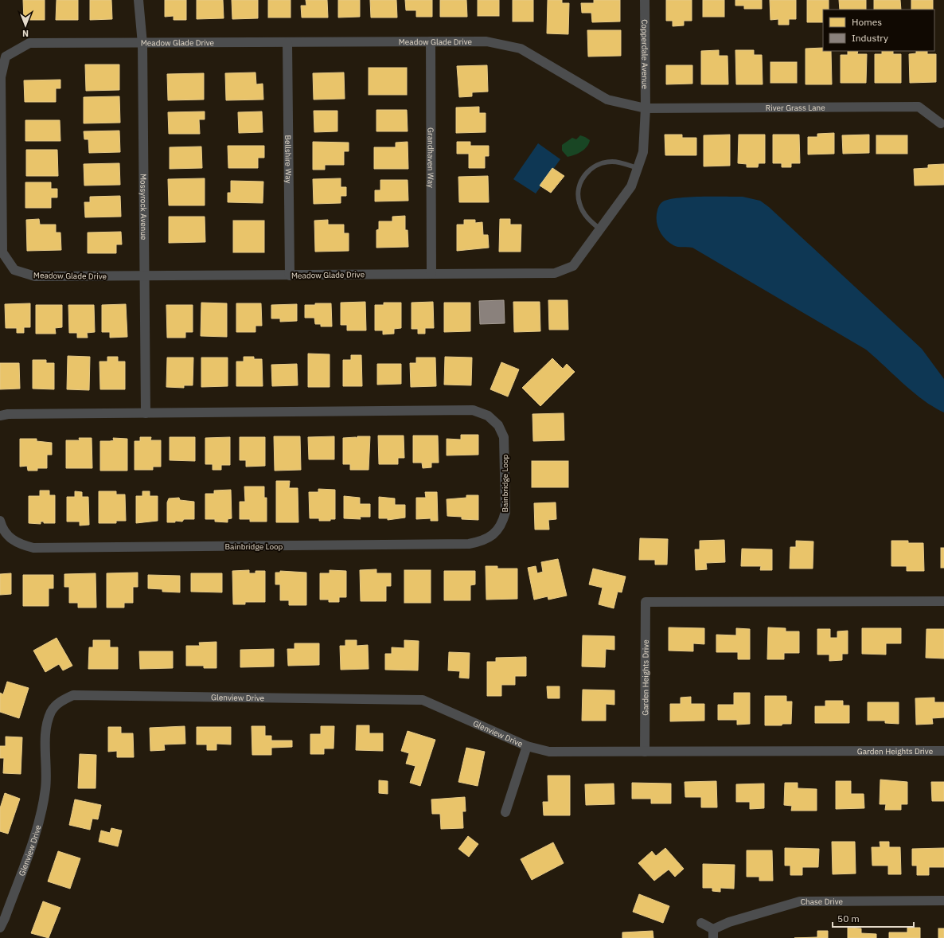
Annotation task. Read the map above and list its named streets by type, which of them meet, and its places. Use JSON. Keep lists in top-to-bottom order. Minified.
{"streets":{"street":["Meadow Glade Drive","Copperdale Avenue","River Grass Lane","Grandhaven Way","Bellshire Way","Mossyrock Avenue","Bainbridge Loop","Garden Heights Drive","Glenview Drive","Chase Drive"]},"crossings":[["Meadow Glade Drive","Copperdale Avenue"],["Meadow Glade Drive","River Grass Lane"],["Meadow Glade Drive","Grandhaven Way"],["Meadow Glade Drive","Bellshire Way"],["Meadow Glade Drive","Mossyrock Avenue"],["Copperdale Avenue","River Grass Lane"],["Mossyrock Avenue","Bainbridge Loop"],["Garden Heights Drive","Glenview Drive"]],"legend":["Homes","Industry"],"scale_bar":"50 m","north":"bottom"}
